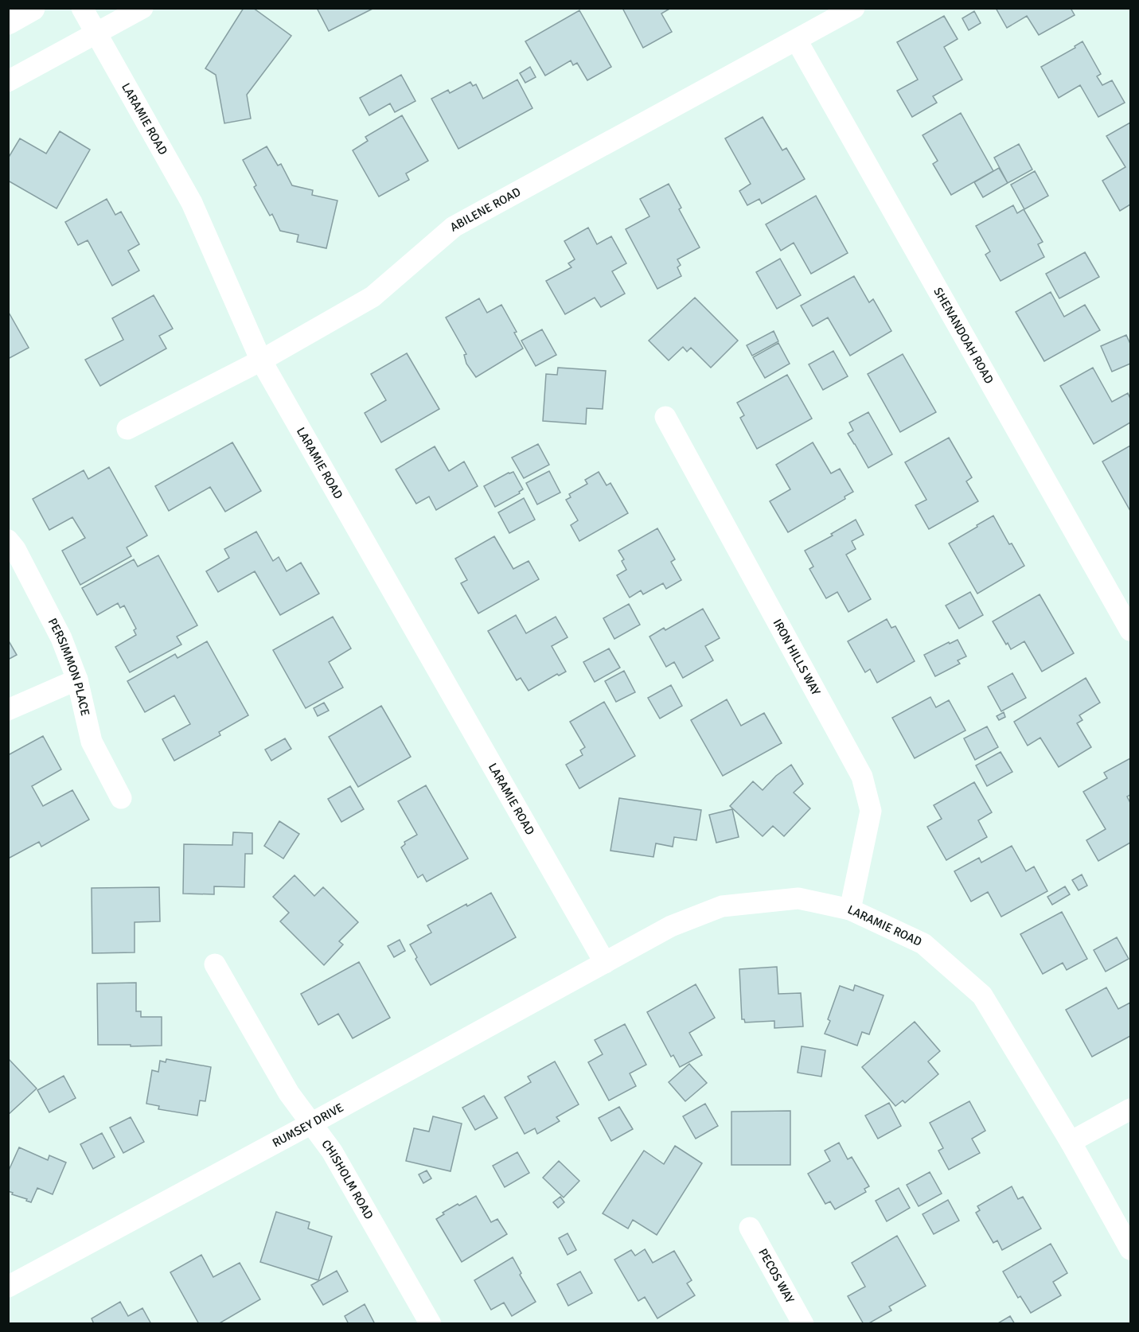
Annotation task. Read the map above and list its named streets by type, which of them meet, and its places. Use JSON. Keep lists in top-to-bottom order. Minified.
{"streets":{"street":["LARAMIE ROAD","ABILENE ROAD","SHENANDOAH ROAD","IRON HILLS WAY","PERSIMMON PLACE","RUMSEY DRIVE","CHISHOLM ROAD","PECOS WAY"]},"crossings":[["LARAMIE ROAD","ABILENE ROAD"],["LARAMIE ROAD","IRON HILLS WAY"],["LARAMIE ROAD","RUMSEY DRIVE"],["ABILENE ROAD","SHENANDOAH ROAD"],["RUMSEY DRIVE","CHISHOLM ROAD"]]}
